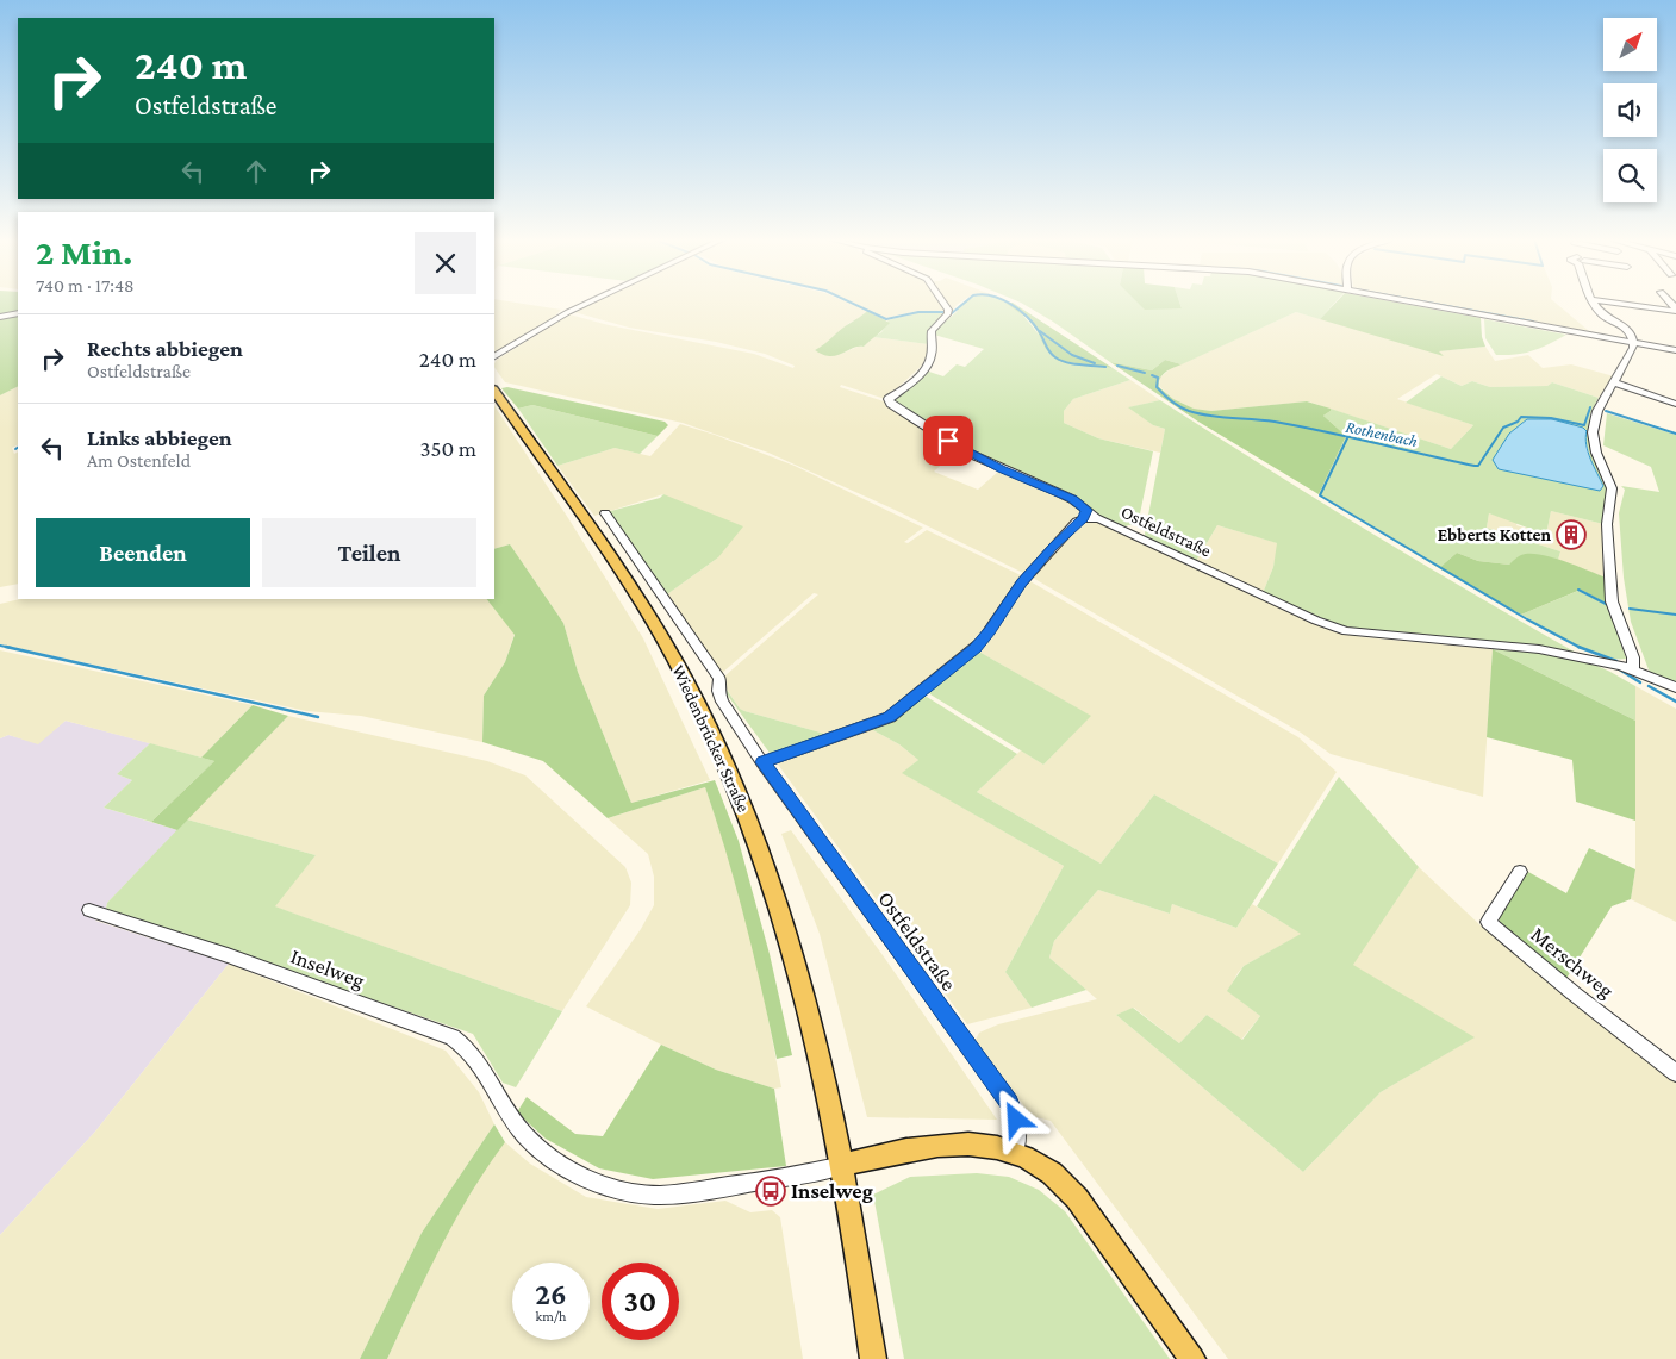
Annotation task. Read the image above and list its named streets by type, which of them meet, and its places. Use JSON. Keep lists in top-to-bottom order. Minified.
{"streets":{"main road":["Wiedenbrücker Straße"],"street":["Ostfeldstraße","Merschweg","Inselweg"]},"crossings":[["Wiedenbrücker Straße","Inselweg"]],"water":["Rothenbach"],"places":{"building":["Ebberts Kotten"],"bus stop":["Inselweg"]},"north":"top right","page":{"turn":["240 m","Ostfeldstraße"],"heading":["2 Min.","740 m · 17:48"],"list":[{"name":"Rechts abbiegen","note":"Ostfeldstraße","value":"240 m"},{"name":"Links abbiegen","note":"Am Ostenfeld","value":"350 m"}],"buttons":["Beenden","Teilen"],"speed":"26 km/h","limit":"30"}}
